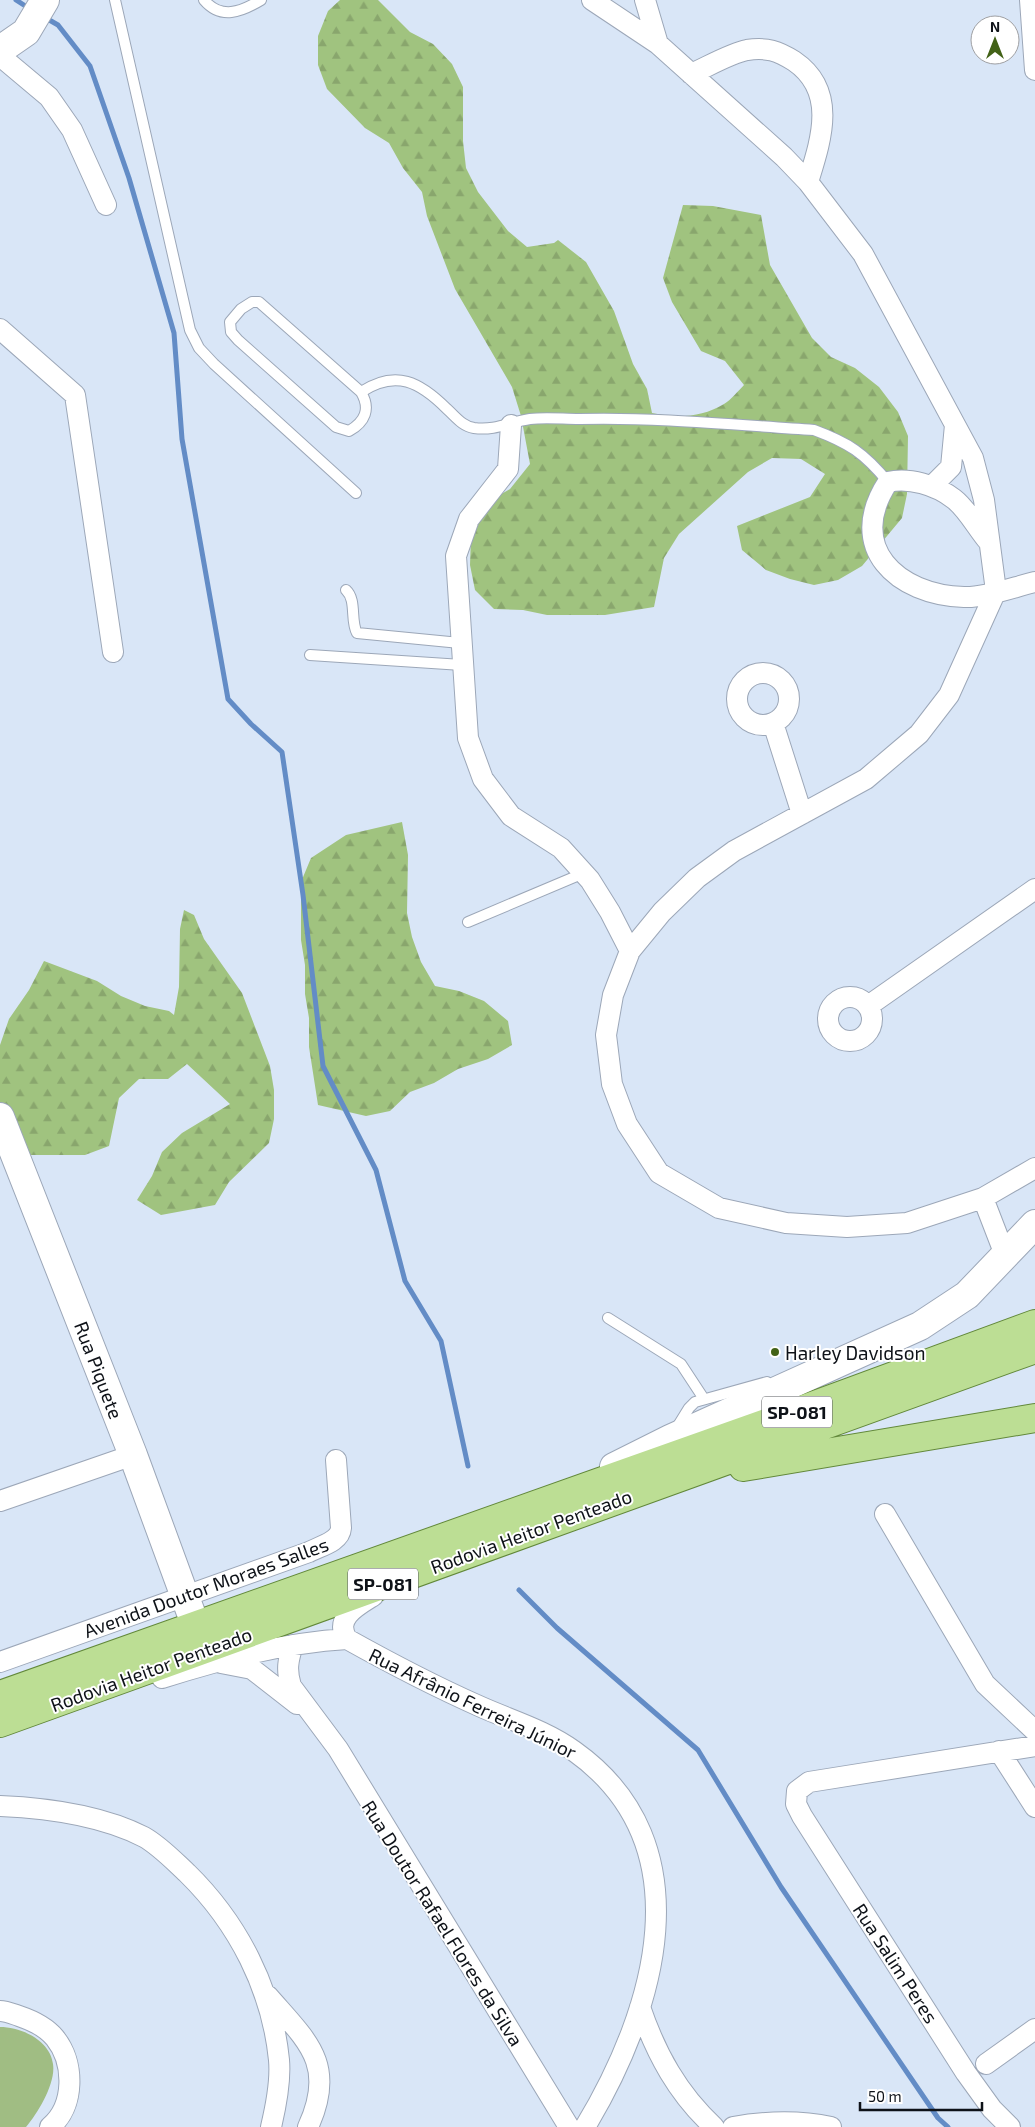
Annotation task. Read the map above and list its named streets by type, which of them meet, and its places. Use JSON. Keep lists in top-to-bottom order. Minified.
{"streets":{"main road":["SP-081","Rodovia Heitor Penteado"],"street":["Rua Piquete","Avenida Doutor Moraes Salles","Rua Afrânio Ferreira Júnior","Rua Doutor Rafael Flores da Silva","Rua Salim Peres"]},"crossings":[["Rua Piquete","Rodovia Heitor Penteado"],["Rua Piquete","Avenida Doutor Moraes Salles"],["Rodovia Heitor Penteado","Rua Afrânio Ferreira Júnior"],["Rua Afrânio Ferreira Júnior","Rua Doutor Rafael Flores da Silva"]],"places":["Harley Davidson"],"scale_bar":"50 m","north":"top"}
